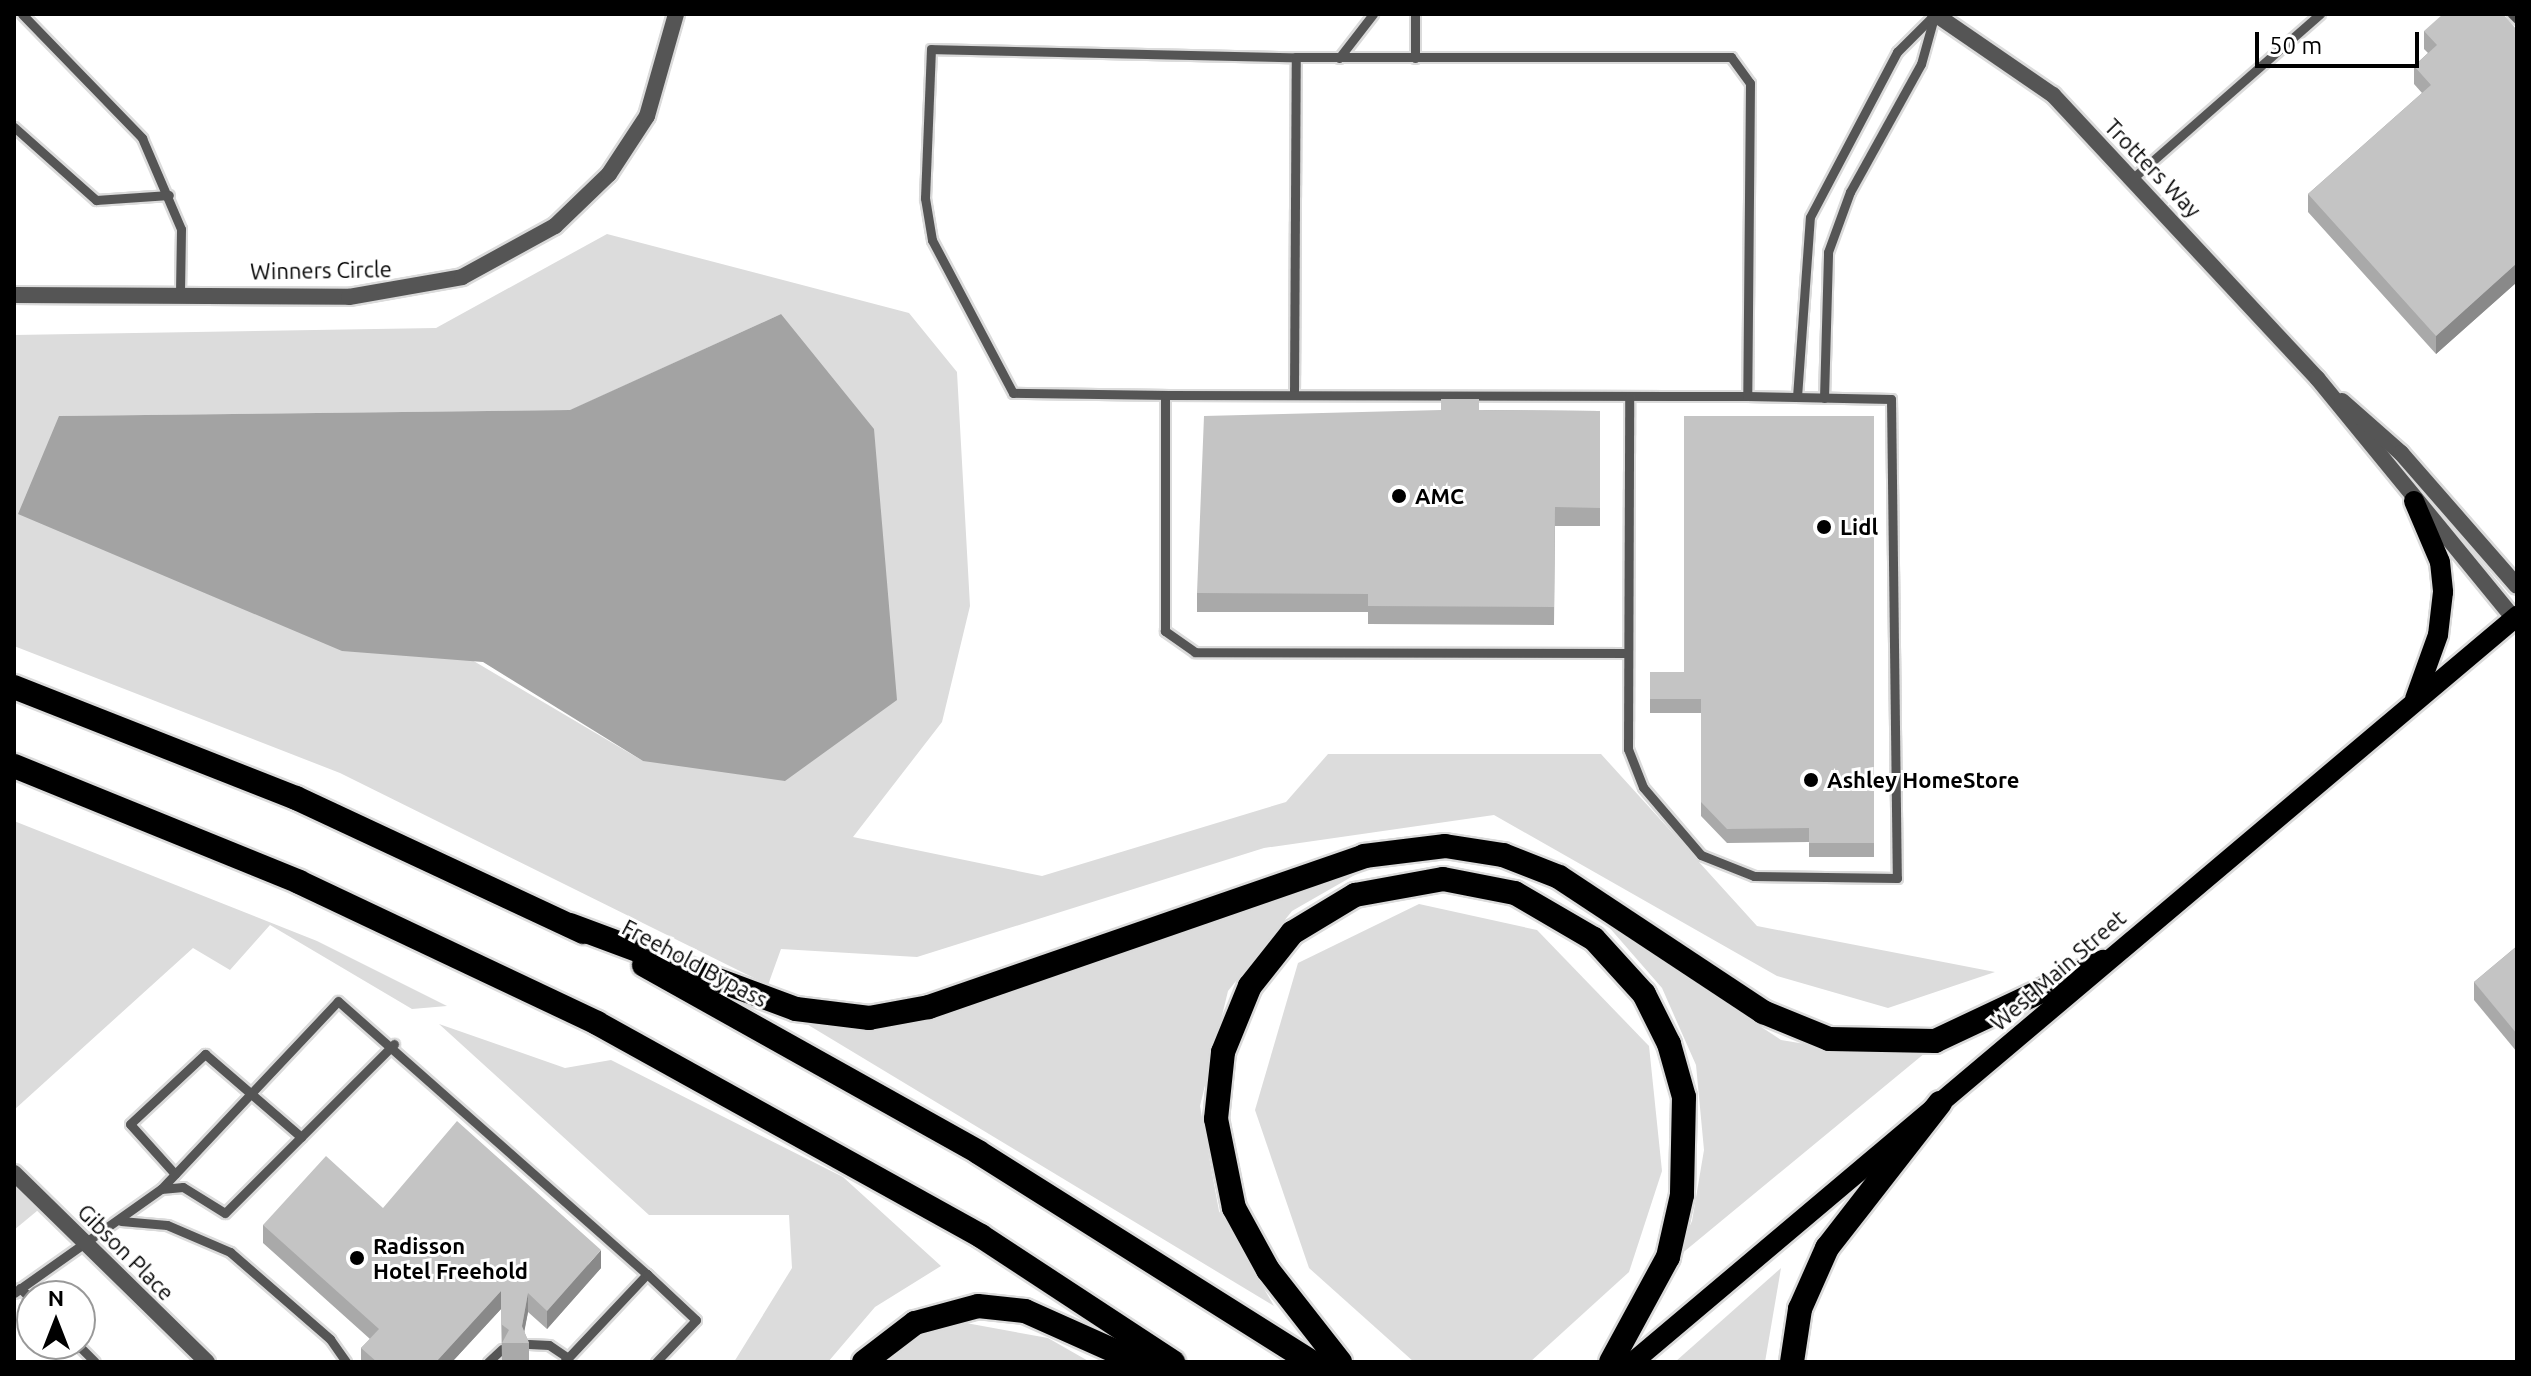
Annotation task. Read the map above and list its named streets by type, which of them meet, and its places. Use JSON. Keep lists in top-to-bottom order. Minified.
{"streets":{"highway":["Freehold Bypass"],"main road":["West Main Street"],"street":["Trotters Way","Winners Circle","Gibson Place"]},"crossings":[["Trotters Way","West Main Street"]],"places":["AMC","Lidl","Ashley HomeStore","Radisson Hotel Freehold"],"scale_bar":"50 m","north":"top"}
